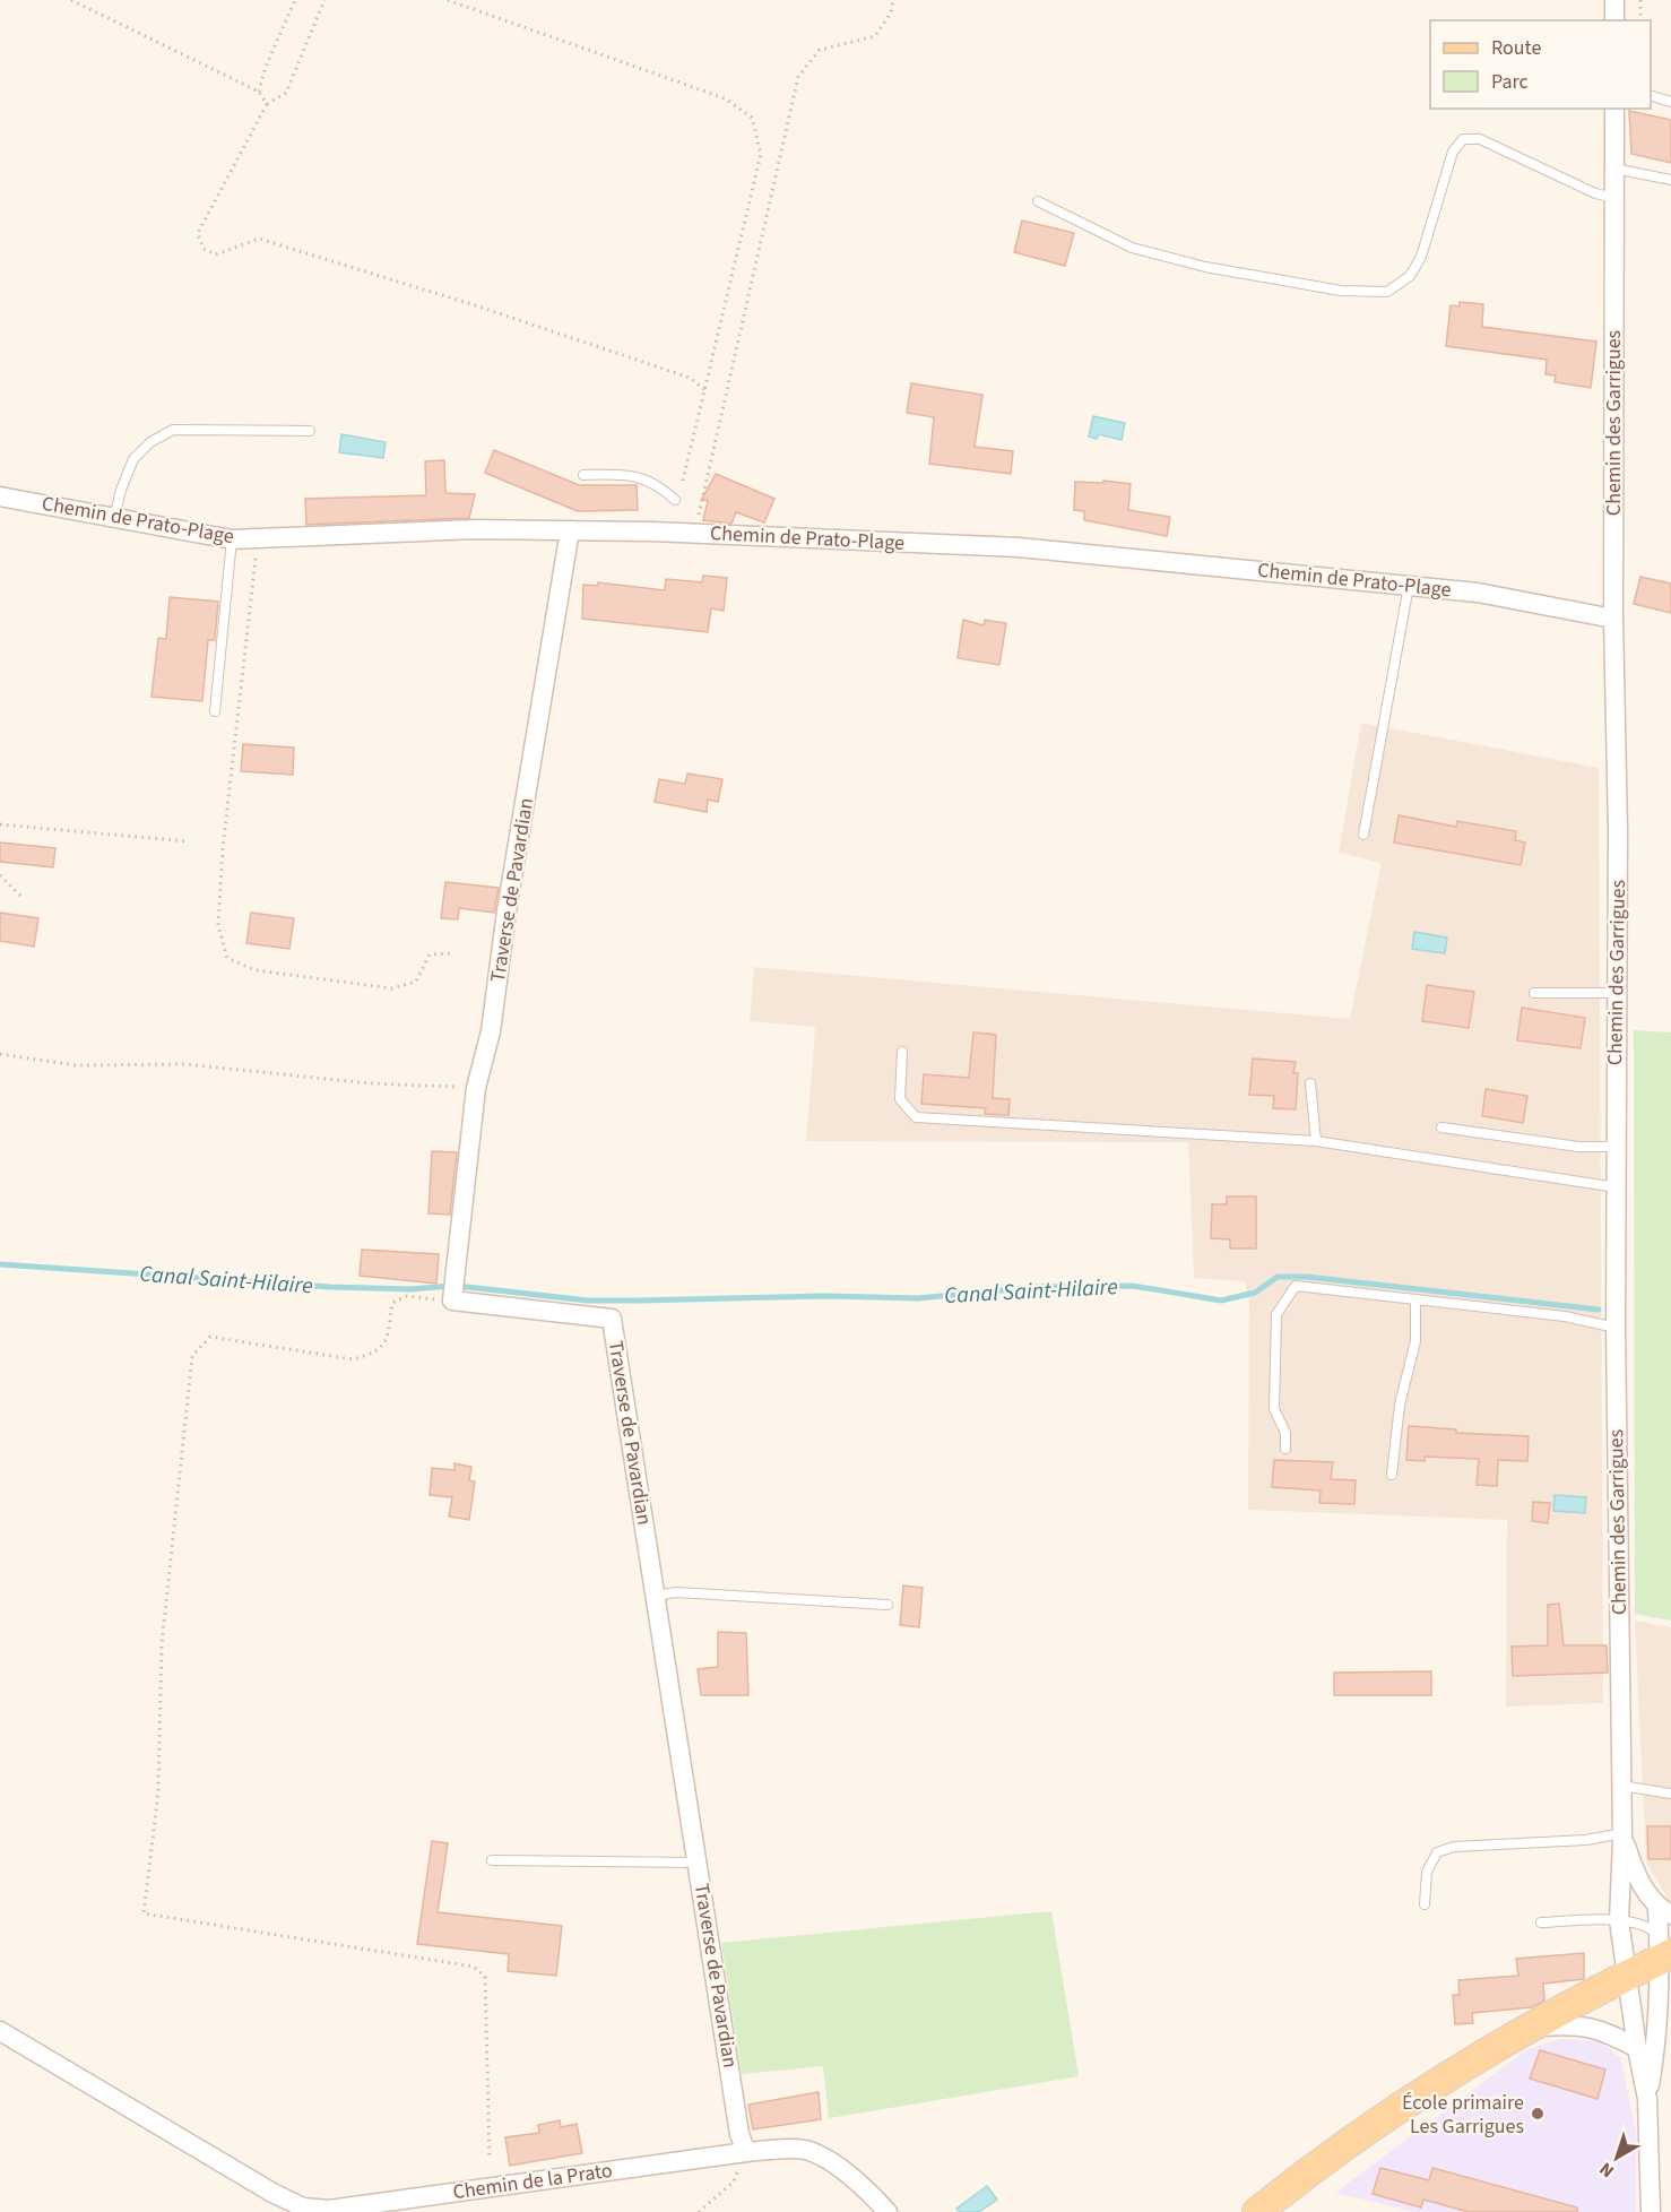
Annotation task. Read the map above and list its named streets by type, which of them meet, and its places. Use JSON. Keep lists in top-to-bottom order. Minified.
{"streets":{"street":["Chemin des Garrigues","Chemin de Prato-Plage","Traverse de Pavardian","Chemin de la Prato"]},"crossings":[["Chemin des Garrigues","Chemin de Prato-Plage"],["Chemin de Prato-Plage","Traverse de Pavardian"],["Traverse de Pavardian","Chemin de la Prato"]],"water":["Canal Saint-Hilaire"],"places":["École primaire Les Garrigues"],"legend":["Route","Parc"],"north":"bottom left"}
